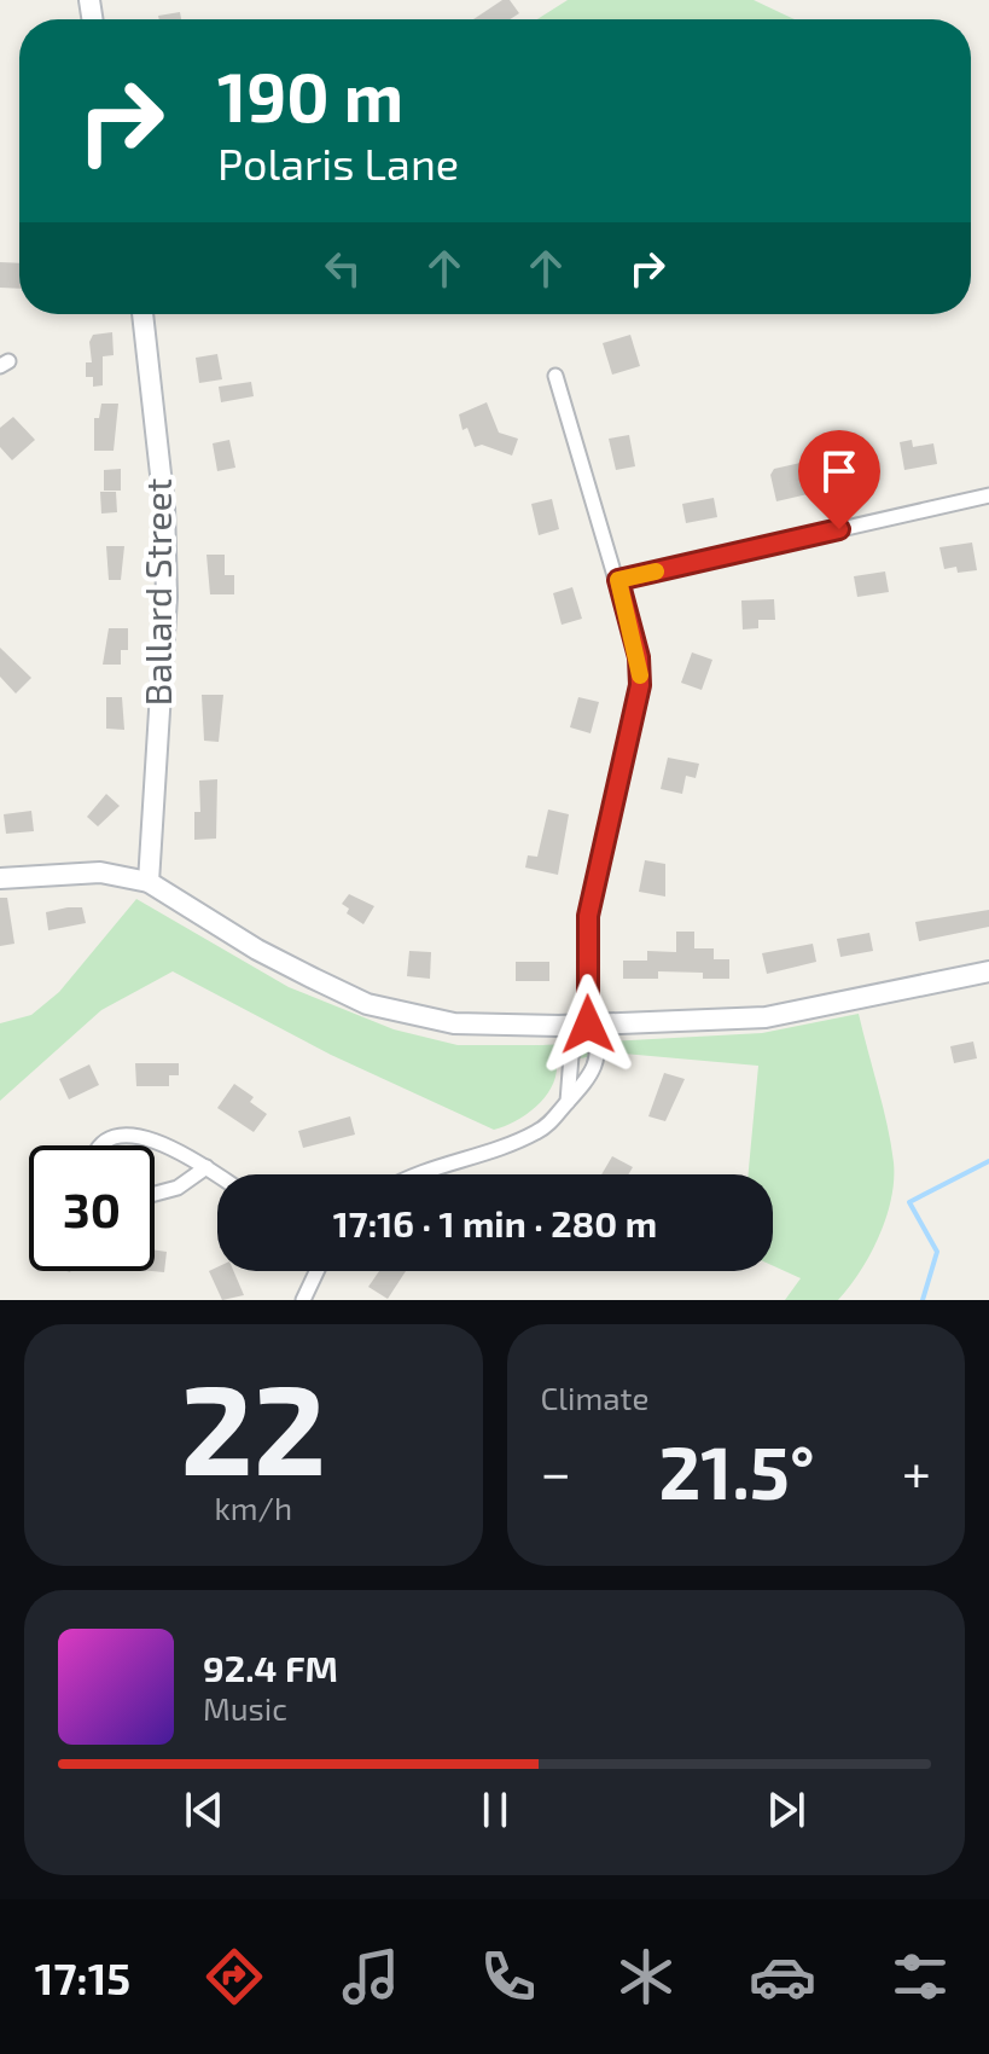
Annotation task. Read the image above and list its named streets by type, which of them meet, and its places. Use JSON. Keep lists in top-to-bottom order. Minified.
{"streets":{"main road":["Ballard Street"]},"page":{"turn":["190 m","Polaris Lane"],"limit":"30","trip":"17:16 · 1 min · 280 m","tile":[["22","km/h"],"Climate"],"heat":["−","21.5°","+"],"song":["92.4 FM","Music"],"tabs":"17:15"}}
